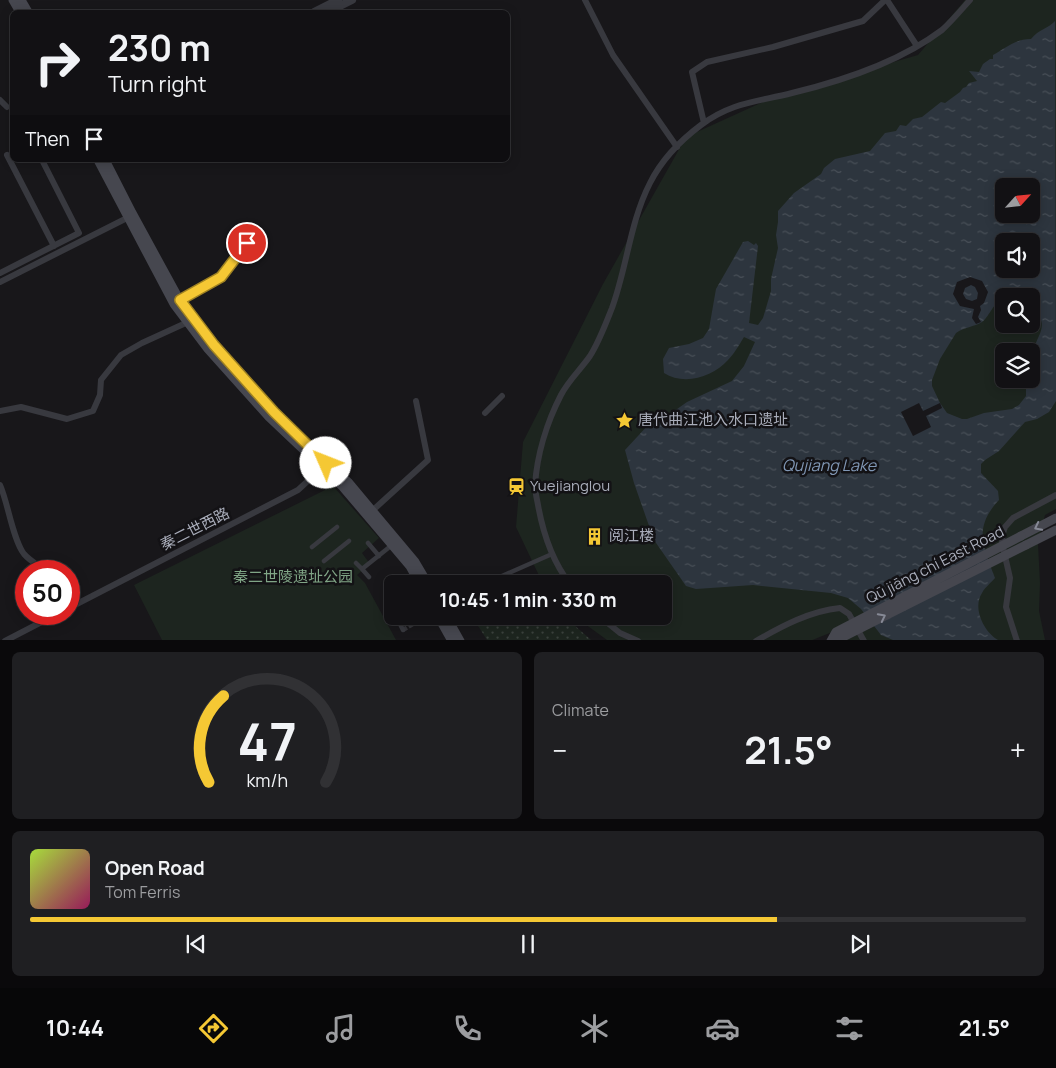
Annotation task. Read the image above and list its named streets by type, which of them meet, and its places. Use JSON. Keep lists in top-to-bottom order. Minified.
{"streets":{"main road":["Qū jiāng chí East Road"],"street":["秦二世西路"]},"water":["Qujiang Lake"],"parks":["秦二世陵遗址公园"],"places":{"place":["唐代曲江池入水口遗址"],"station":["Yuejianglou"],"building":["阅江楼"]},"north":"top right","page":{"turn":["230 m","Turn right"],"then":"Then","limit":"50","trip":"10:45 · 1 min · 330 m","tile":"Climate","heat":["−","21.5°","+"],"song":["Open Road","Tom Ferris"],"tabs":["10:44","21.5°"],"gauge":["47","km/h"]}}
